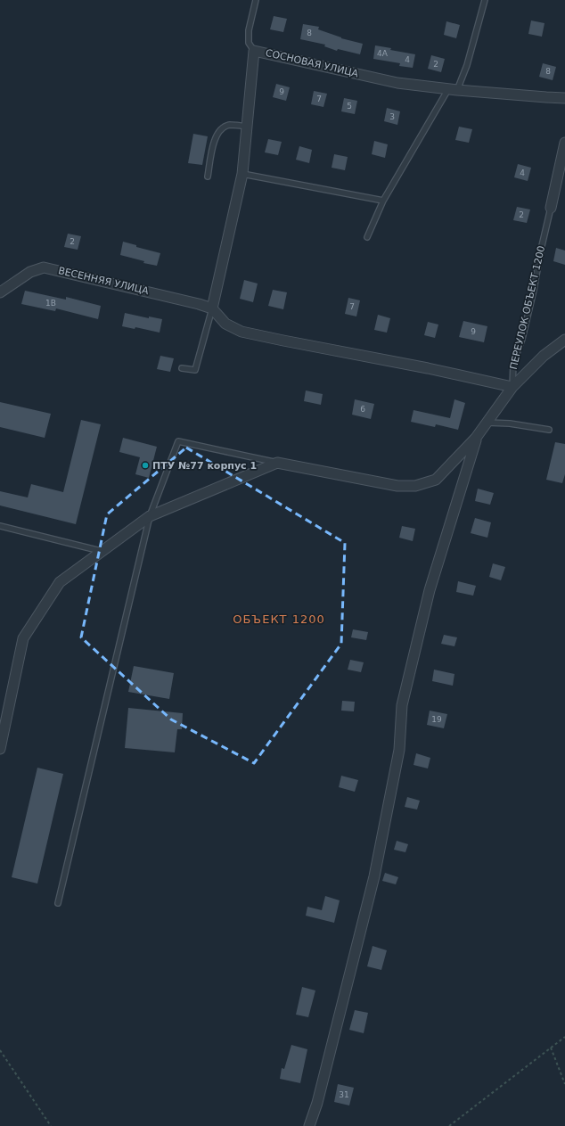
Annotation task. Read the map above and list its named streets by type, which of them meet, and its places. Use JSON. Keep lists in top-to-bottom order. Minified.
{"streets":{"street":["СОСНОВАЯ УЛИЦА","ВЕСЕННЯЯ УЛИЦА"],"lane":["ПЕРЕУЛОК ОБЪЕКТ 1200"]},"crossings":[["СОСНОВАЯ УЛИЦА","ВЕСЕННЯЯ УЛИЦА"]],"districts":["ОБЪЕКТ 1200"],"places":["ПТУ №77 корпус 1"],"house_numbers":["8","4А","4","2","8","9","7","5","3","4","2","2","1В","7","9","6","19","31"]}
